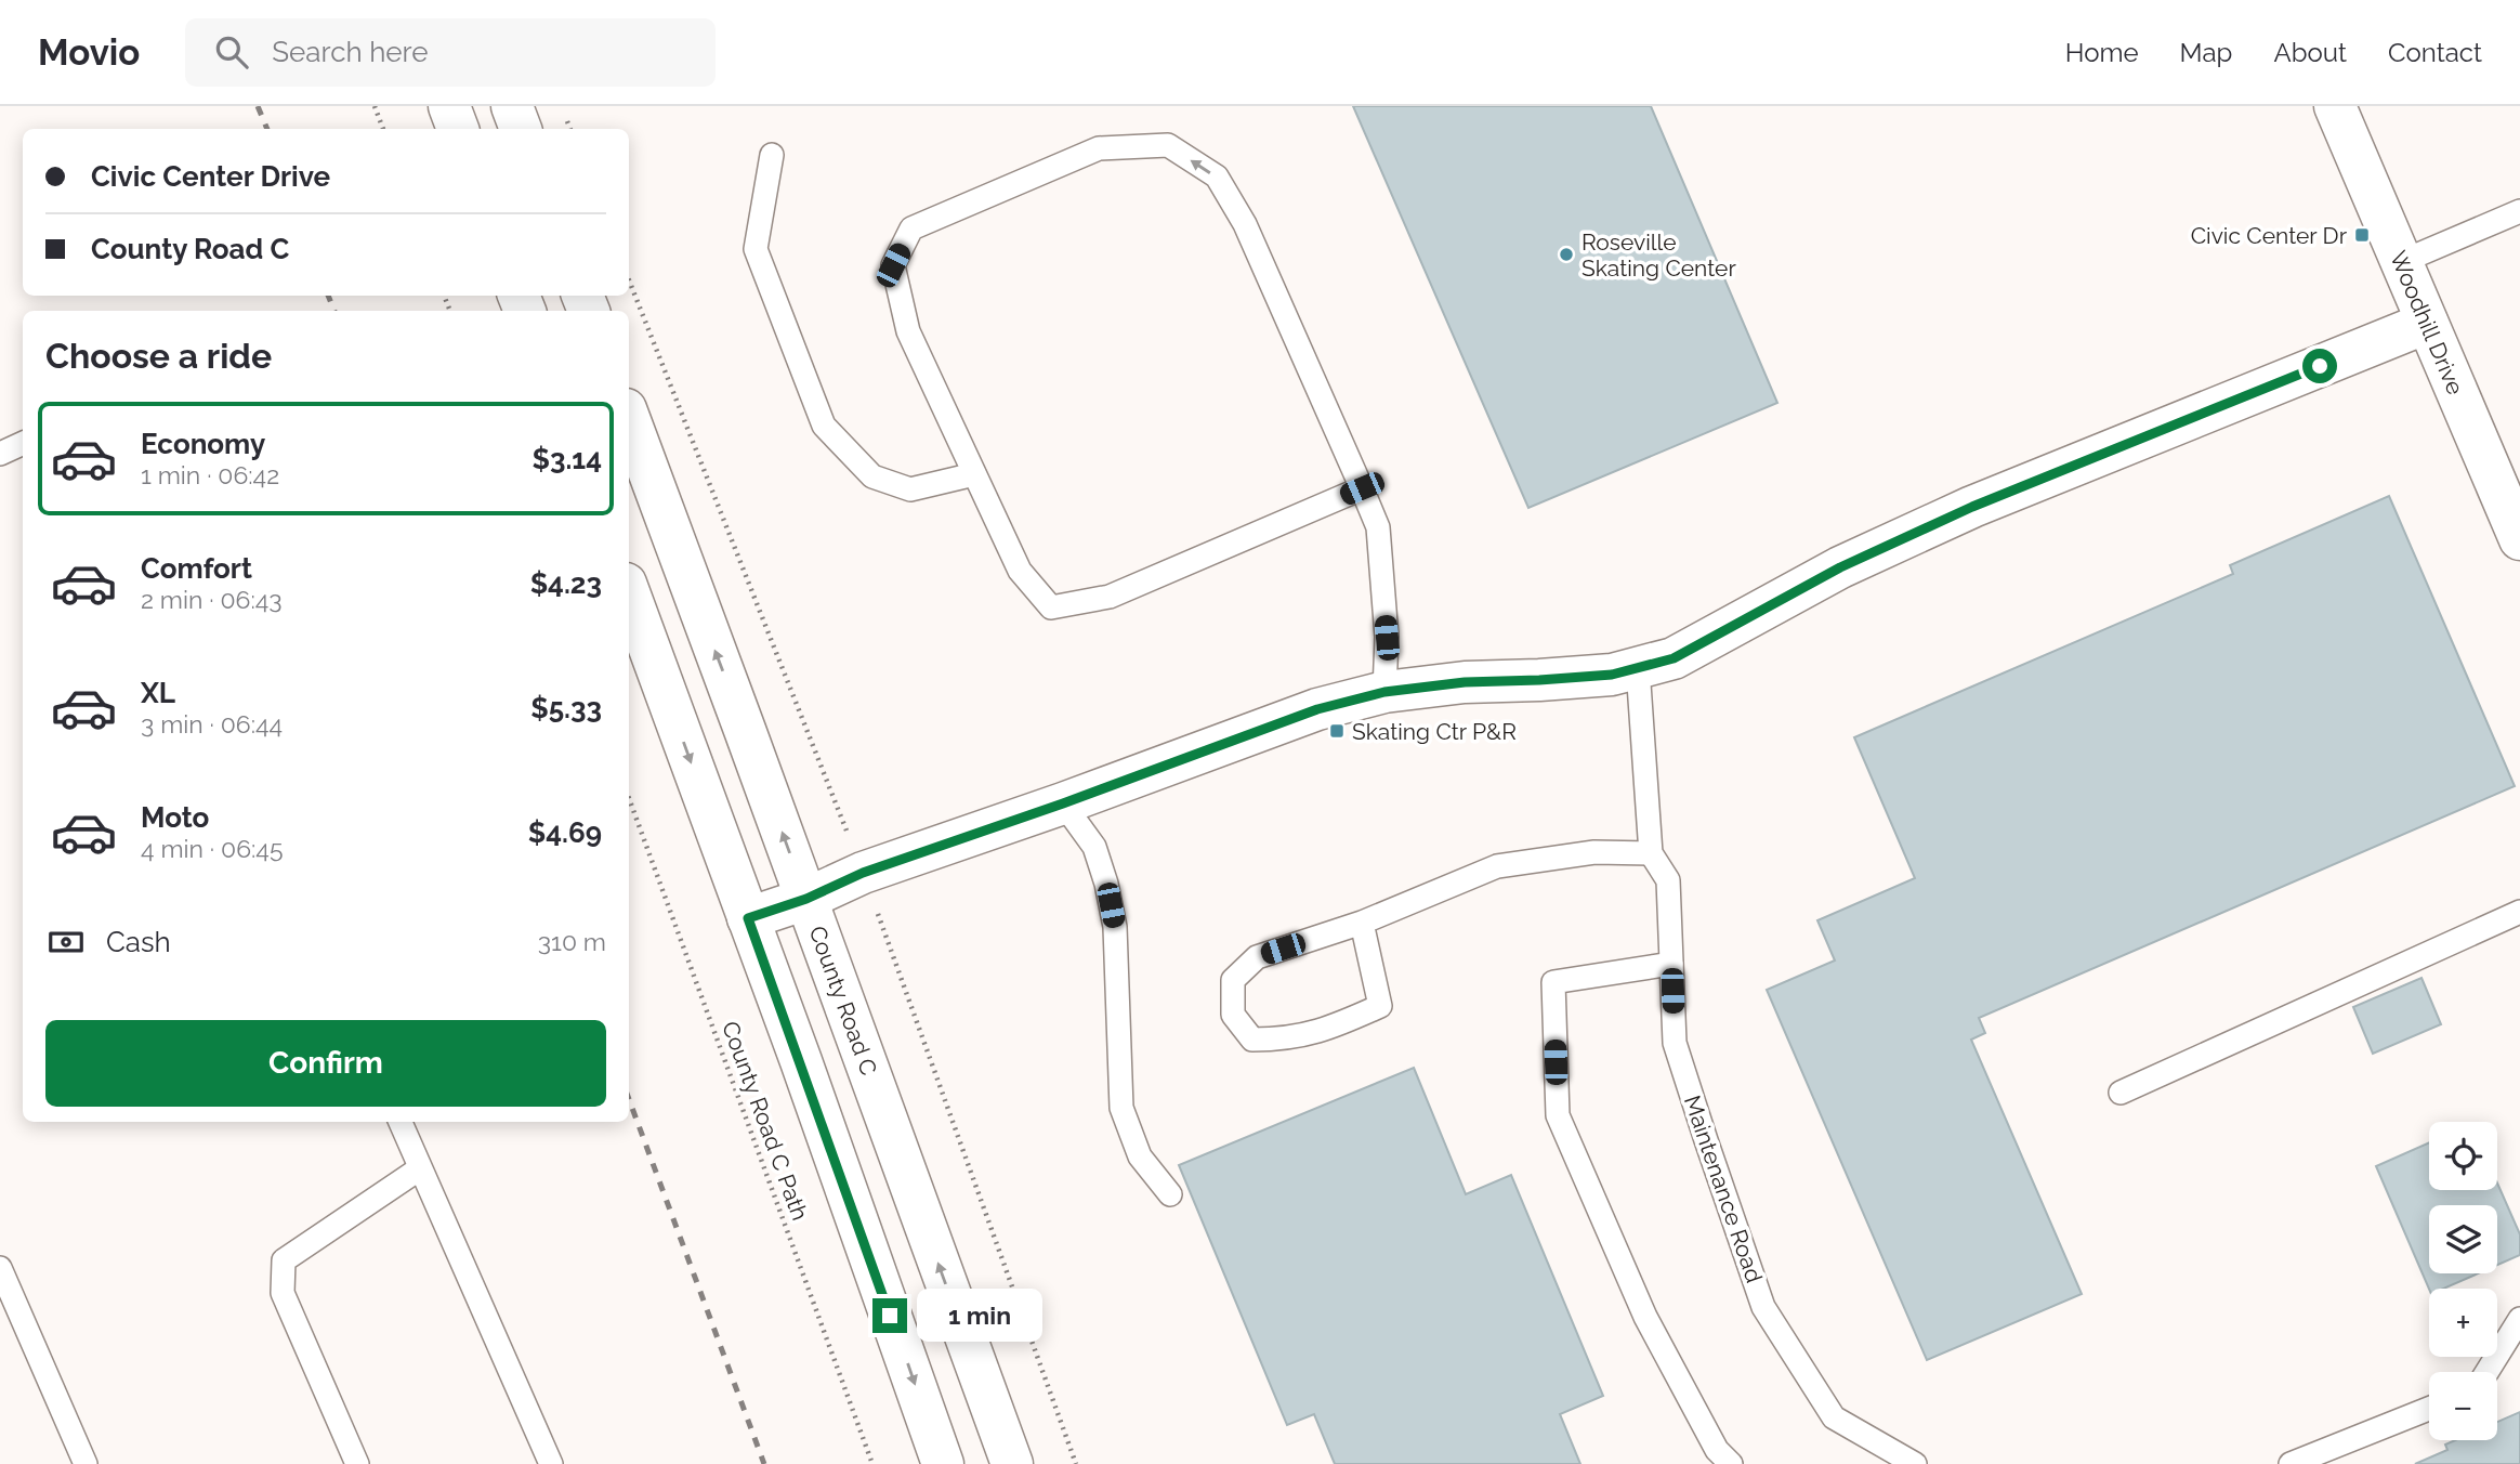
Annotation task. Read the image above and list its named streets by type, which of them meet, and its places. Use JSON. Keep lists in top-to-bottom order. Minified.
{"streets":{"street":["Woodhill Drive","County Road C"],"lane":["Maintenance Road"],"path":["County Road C Path"]},"places":{"transit":["Civic Center Dr","Skating Ctr P&R"],"other":["Roseville Skating Center"]},"page":{"header":"Movio","search":"Search here","nav":["Home","Map","About","Contact"],"banner":["Civic Center Drive","County Road C"],"heading":"Choose a ride","list":[{"name":"Economy","note":"1 min · 06:42","value":"$3.14"},{"name":"Comfort","note":"2 min · 06:43","value":"$4.23"},{"name":"XL","note":"3 min · 06:44","value":"$5.33"},{"name":"Moto","note":"4 min · 06:45","value":"$4.69"}],"pay":["Cash","310 m"],"buttons":"Confirm","map_buttons":["+","−"],"bubble":"1 min"}}
